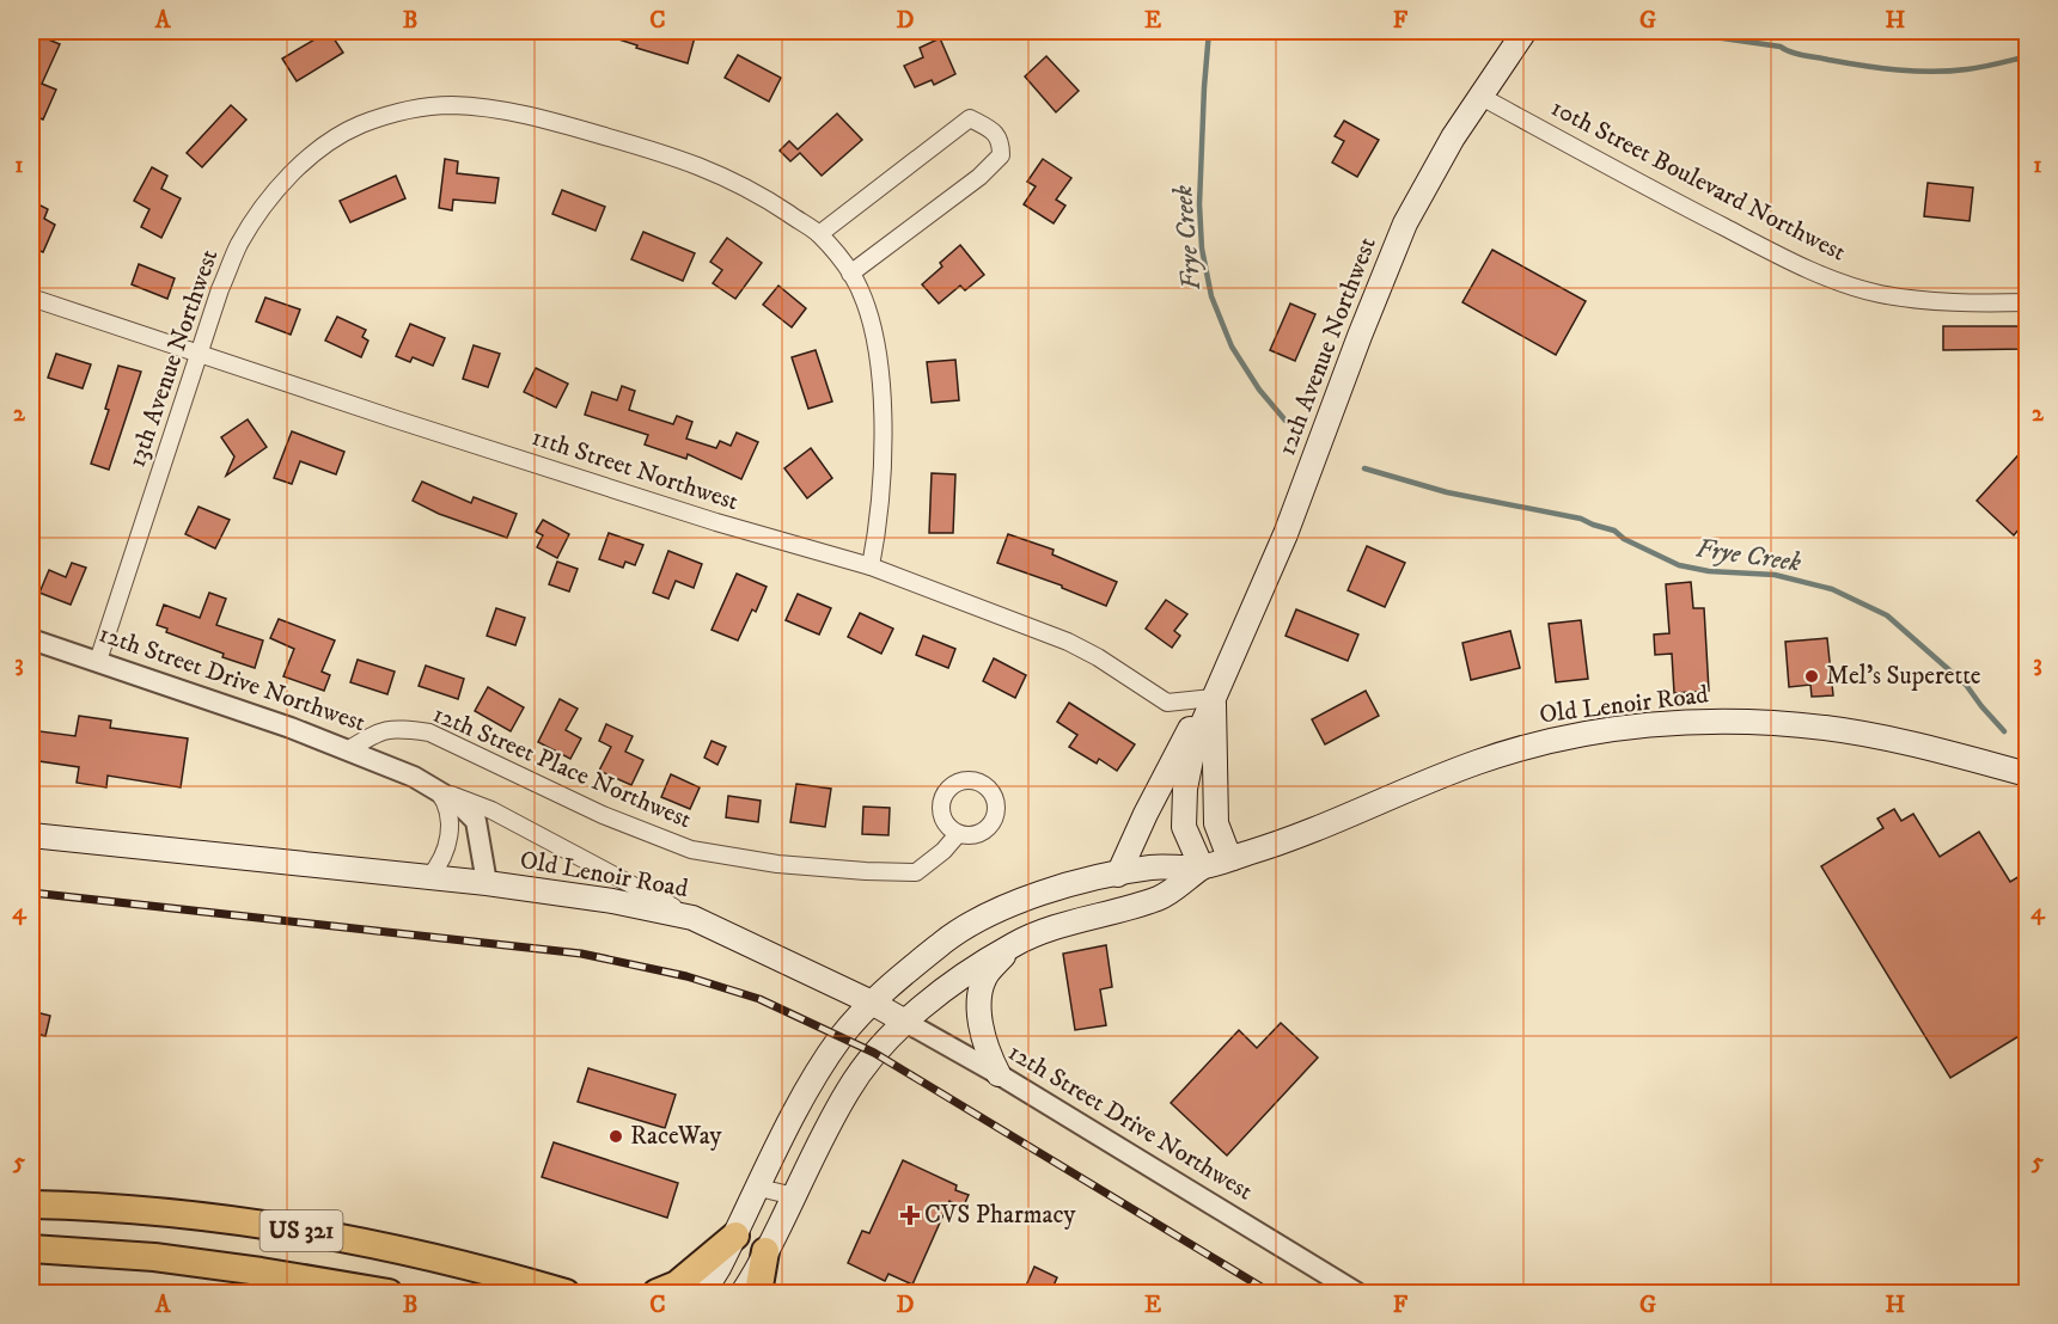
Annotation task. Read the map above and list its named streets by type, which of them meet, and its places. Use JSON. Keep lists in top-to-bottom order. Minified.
{"streets":{"highway":["US 321"],"main road":["12th Avenue Northwest","12th Street Drive Northwest","Old Lenoir Road"],"street":["10th Street Boulevard Northwest","13th Avenue Northwest","11th Street Northwest","12th Street Place Northwest"]},"crossings":[["10th Street Boulevard Northwest","12th Avenue Northwest"],["12th Avenue Northwest","11th Street Northwest"],["12th Avenue Northwest","Old Lenoir Road"],["13th Avenue Northwest","11th Street Northwest"],["13th Avenue Northwest","12th Street Drive Northwest"],["12th Street Drive Northwest","Old Lenoir Road"],["12th Street Drive Northwest","12th Street Place Northwest"]],"water":["Frye Creek"],"places":{"other":["Mel's Superette","RaceWay"],"health":["CVS Pharmacy"]},"grid":{"columns":["A","B","C","D","E","F","G","H"],"rows":["1","2","3","4","5"]}}
